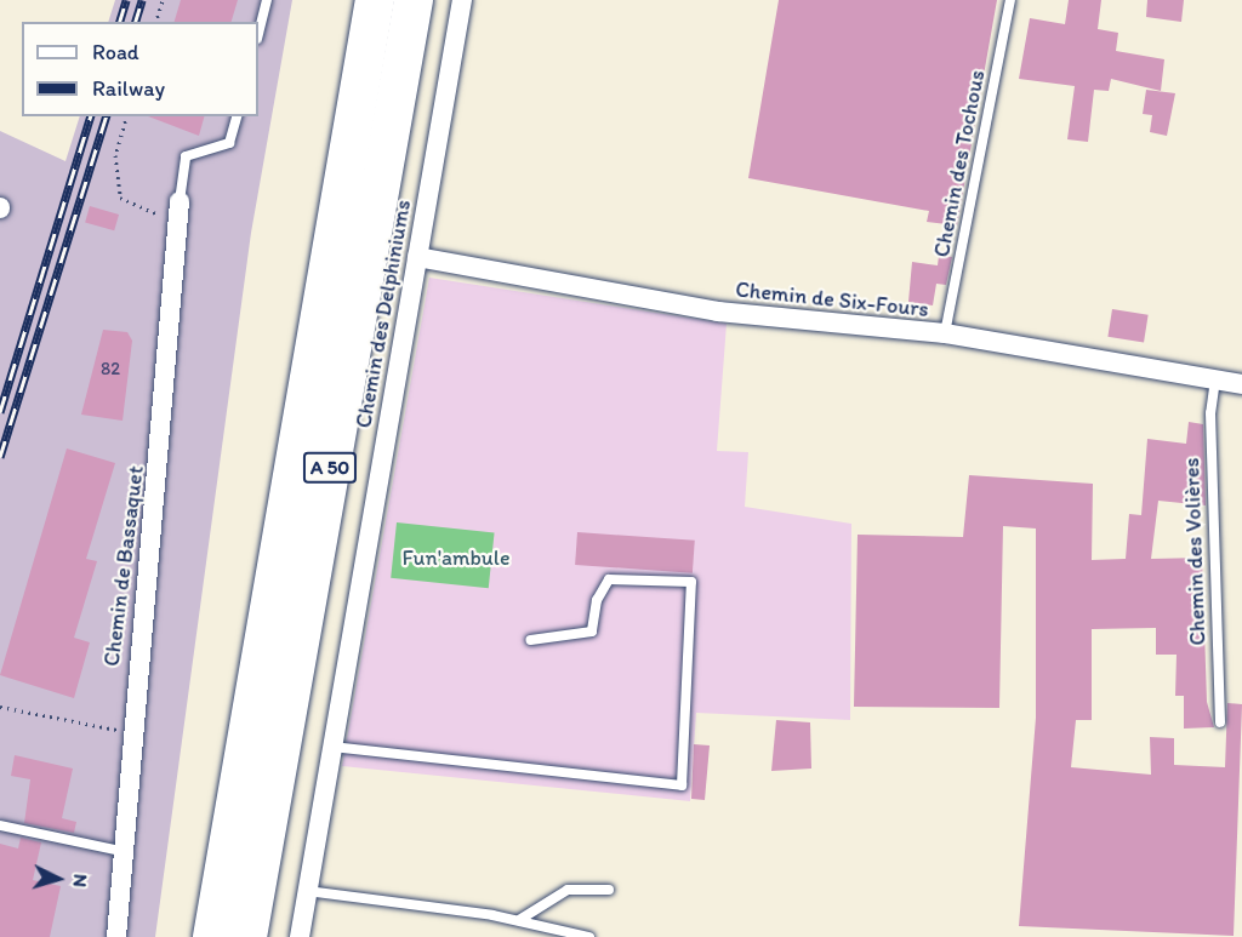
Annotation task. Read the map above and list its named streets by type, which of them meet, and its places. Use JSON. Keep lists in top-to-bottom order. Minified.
{"streets":{"highway":["A 50"],"street":["Chemin de Six-Fours","Chemin des Delphiniums","Chemin de Bassaquet"],"lane":["Chemin des Tochous","Chemin des Volières"]},"crossings":[["Chemin des Tochous","Chemin de Six-Fours"],["Chemin de Six-Fours","Chemin des Delphiniums"],["Chemin de Six-Fours","Chemin des Volières"]],"parks":["Fun'ambule"],"house_numbers":["82"],"legend":["Road","Railway"],"north":"right"}
